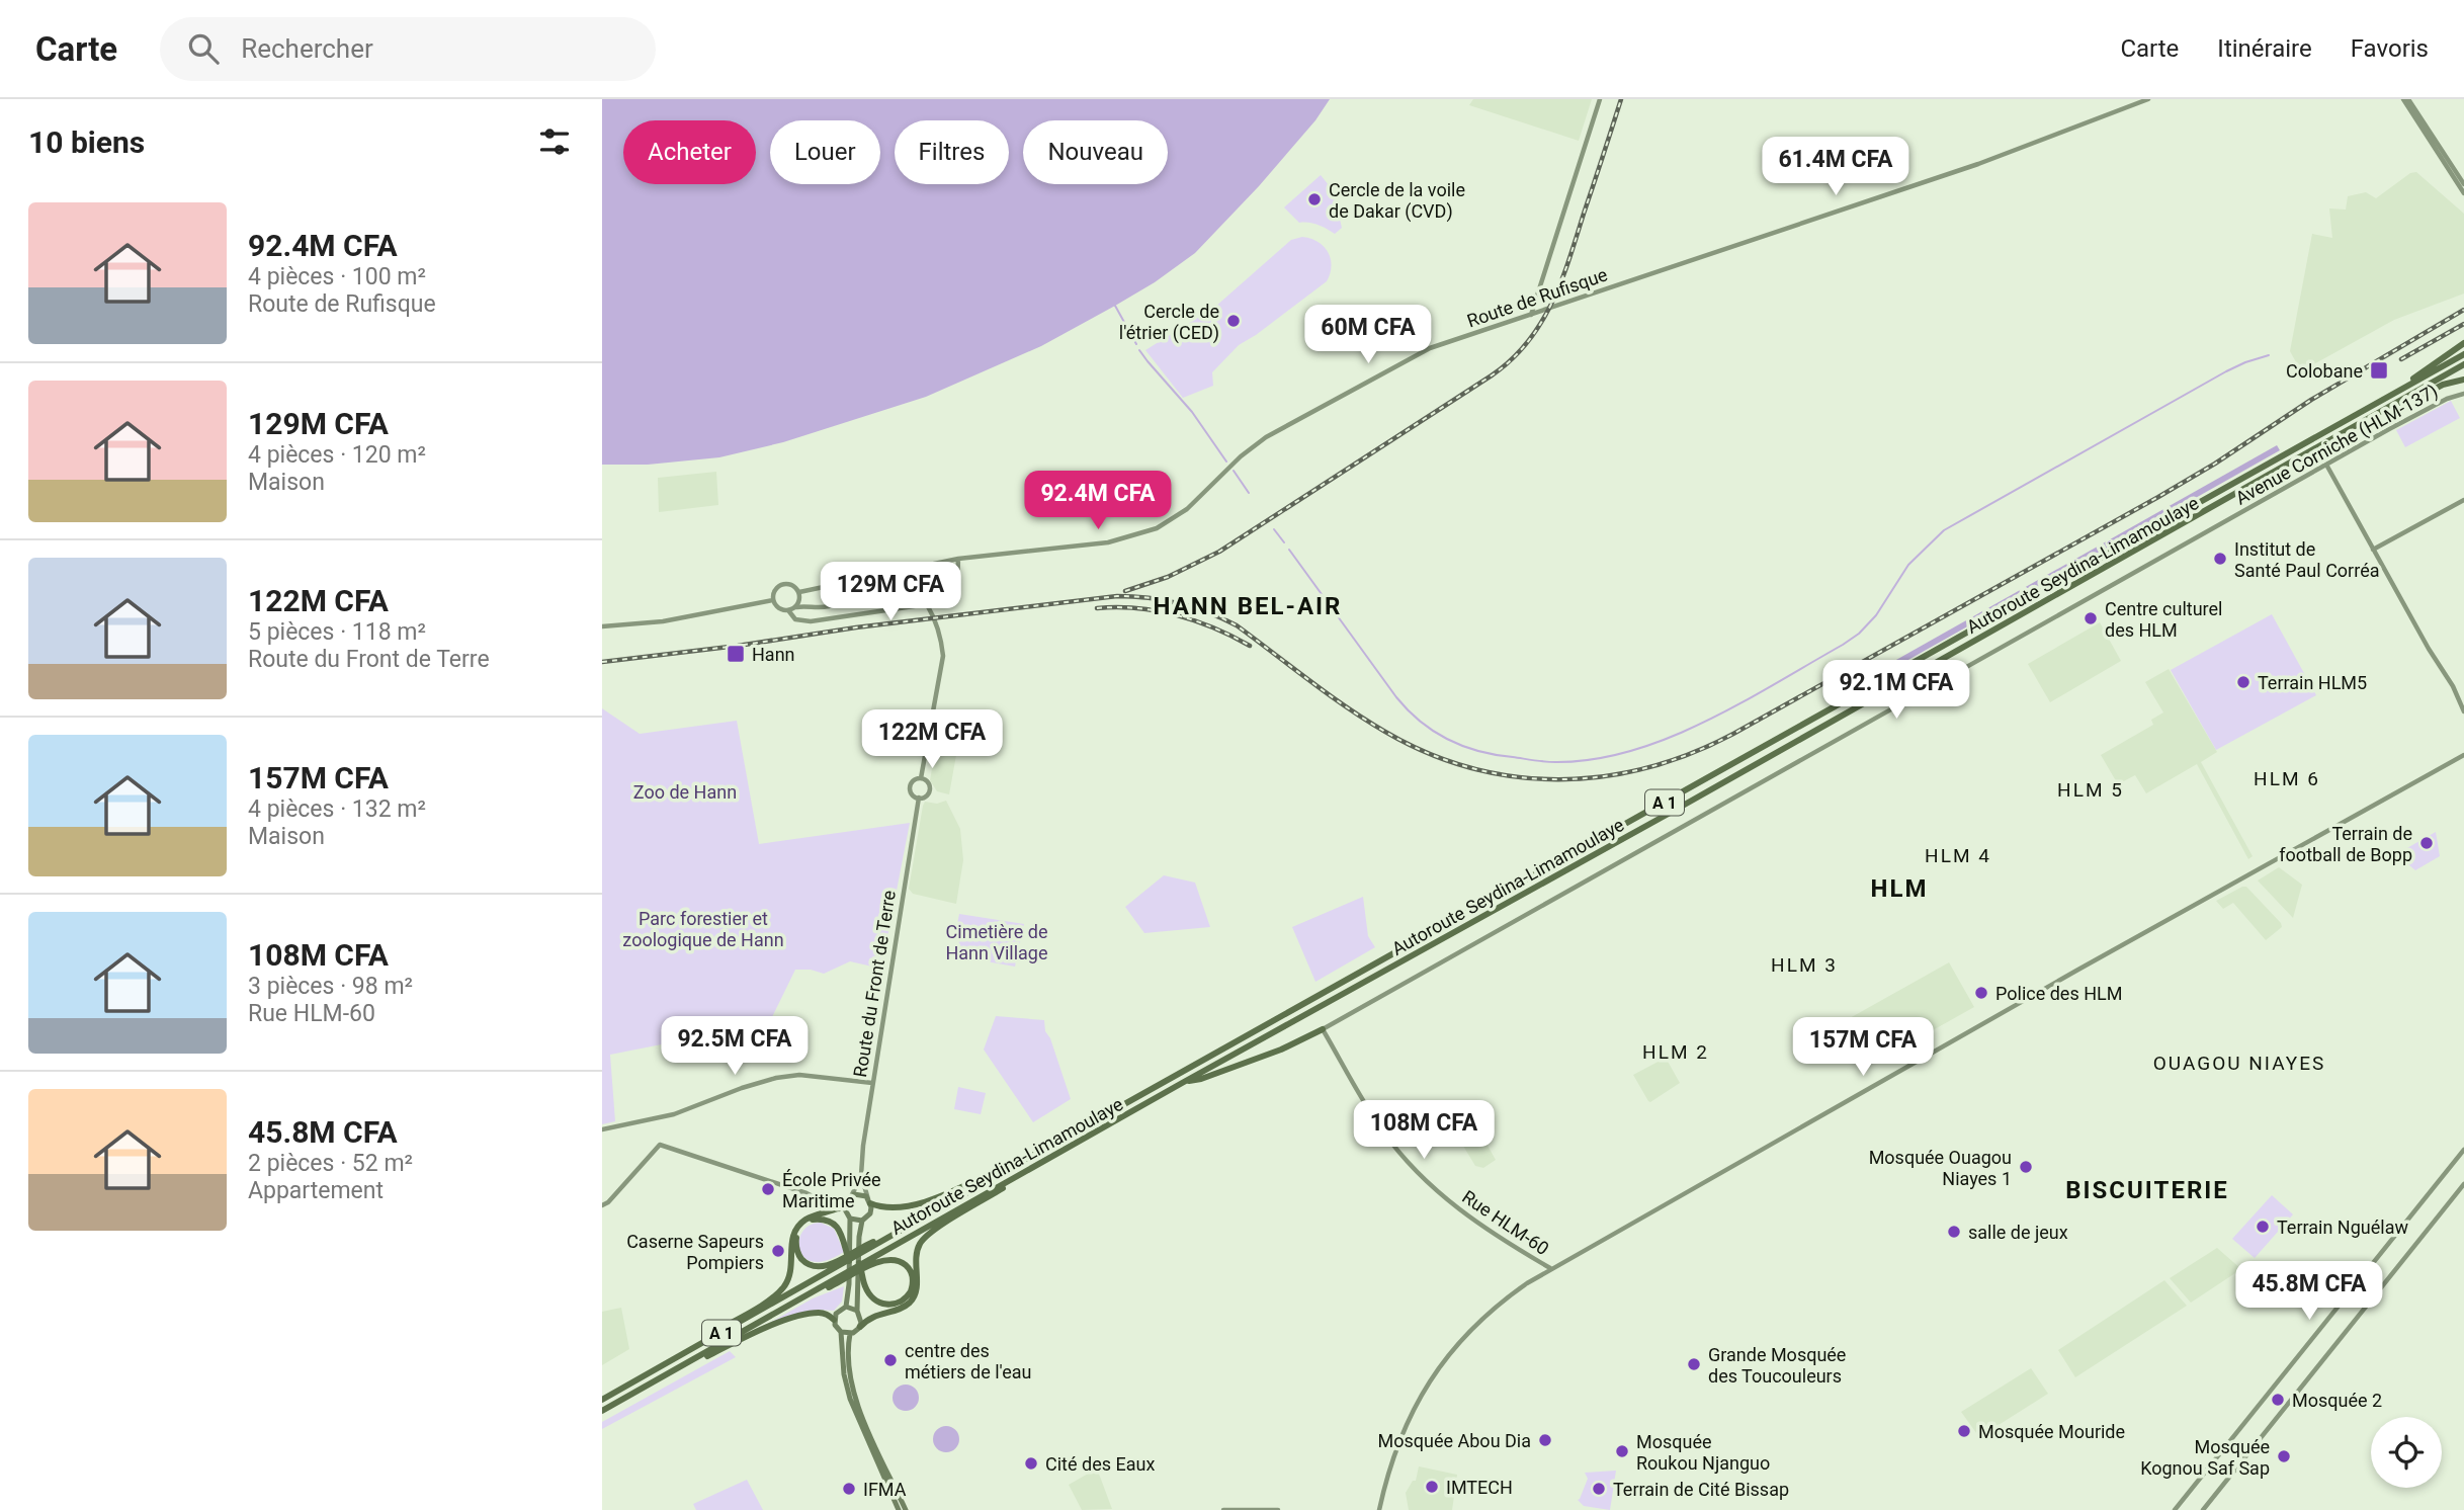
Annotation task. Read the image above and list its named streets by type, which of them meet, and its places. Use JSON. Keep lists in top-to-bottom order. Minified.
{"streets":{"highway":["Autoroute Seydina-Limamoulaye","A 1"],"street":["Route de Rufisque","Avenue Corniche (HLM-137)","Route du Front de Terre","Rue HLM-60"]},"crossings":[["Route de Rufisque","Route du Front de Terre"],["Avenue Corniche (HLM-137)","Rue HLM-60"]],"districts":["HANN BEL-AIR","HLM 6","HLM 5","HLM 4","HLM","HLM 3","HLM 2","OUAGOU NIAYES","BISCUITERIE"],"parks":["Zoo de Hann","Parc forestier et zoologique de Hann","Cimetière de Hann Village"],"places":{"other":["Cercle de la voile de Dakar (CVD)","Cercle de l'étrier (CED)","Institut de Santé Paul Corréa","Centre culturel des HLM","Terrain HLM5","Terrain de football de Bopp","Police des HLM","Mosquée Ouagou Niayes 1","École Privée Maritime","Terrain Nguélaw","salle de jeux","Caserne Sapeurs Pompiers","centre des métiers de l'eau","Grande Mosquée des Toucouleurs","Mosquée 2","Mosquée Mouride","Mosquée Abou Dia","Mosquée Roukou Njanguo","Mosquée Kognou Saf Sap","Cité des Eaux","IMTECH","IFMA","Terrain de Cité Bissap"],"transit":["Colobane","Hann"]},"page":{"header":"Carte","search":"Rechercher","nav":["Carte","Itinéraire","Favoris"],"heading":"10 biens","chip":["Acheter","Louer","Filtres","Nouveau"],"price":["61.4M CFA","60M CFA","92.4M CFA","129M CFA","92.1M CFA","122M CFA","92.5M CFA","157M CFA","108M CFA","45.8M CFA"],"list":[{"name":"92.4M CFA","note":"4 pièces · 100 m² · Route de Rufisque"},{"name":"129M CFA","note":"4 pièces · 120 m² · Maison"},{"name":"122M CFA","note":"5 pièces · 118 m² · Route du Front de Terre"},{"name":"157M CFA","note":"4 pièces · 132 m² · Maison"},{"name":"108M CFA","note":"3 pièces · 98 m² · Rue HLM-60"},{"name":"45.8M CFA","note":"2 pièces · 52 m² · Appartement"}]}}
